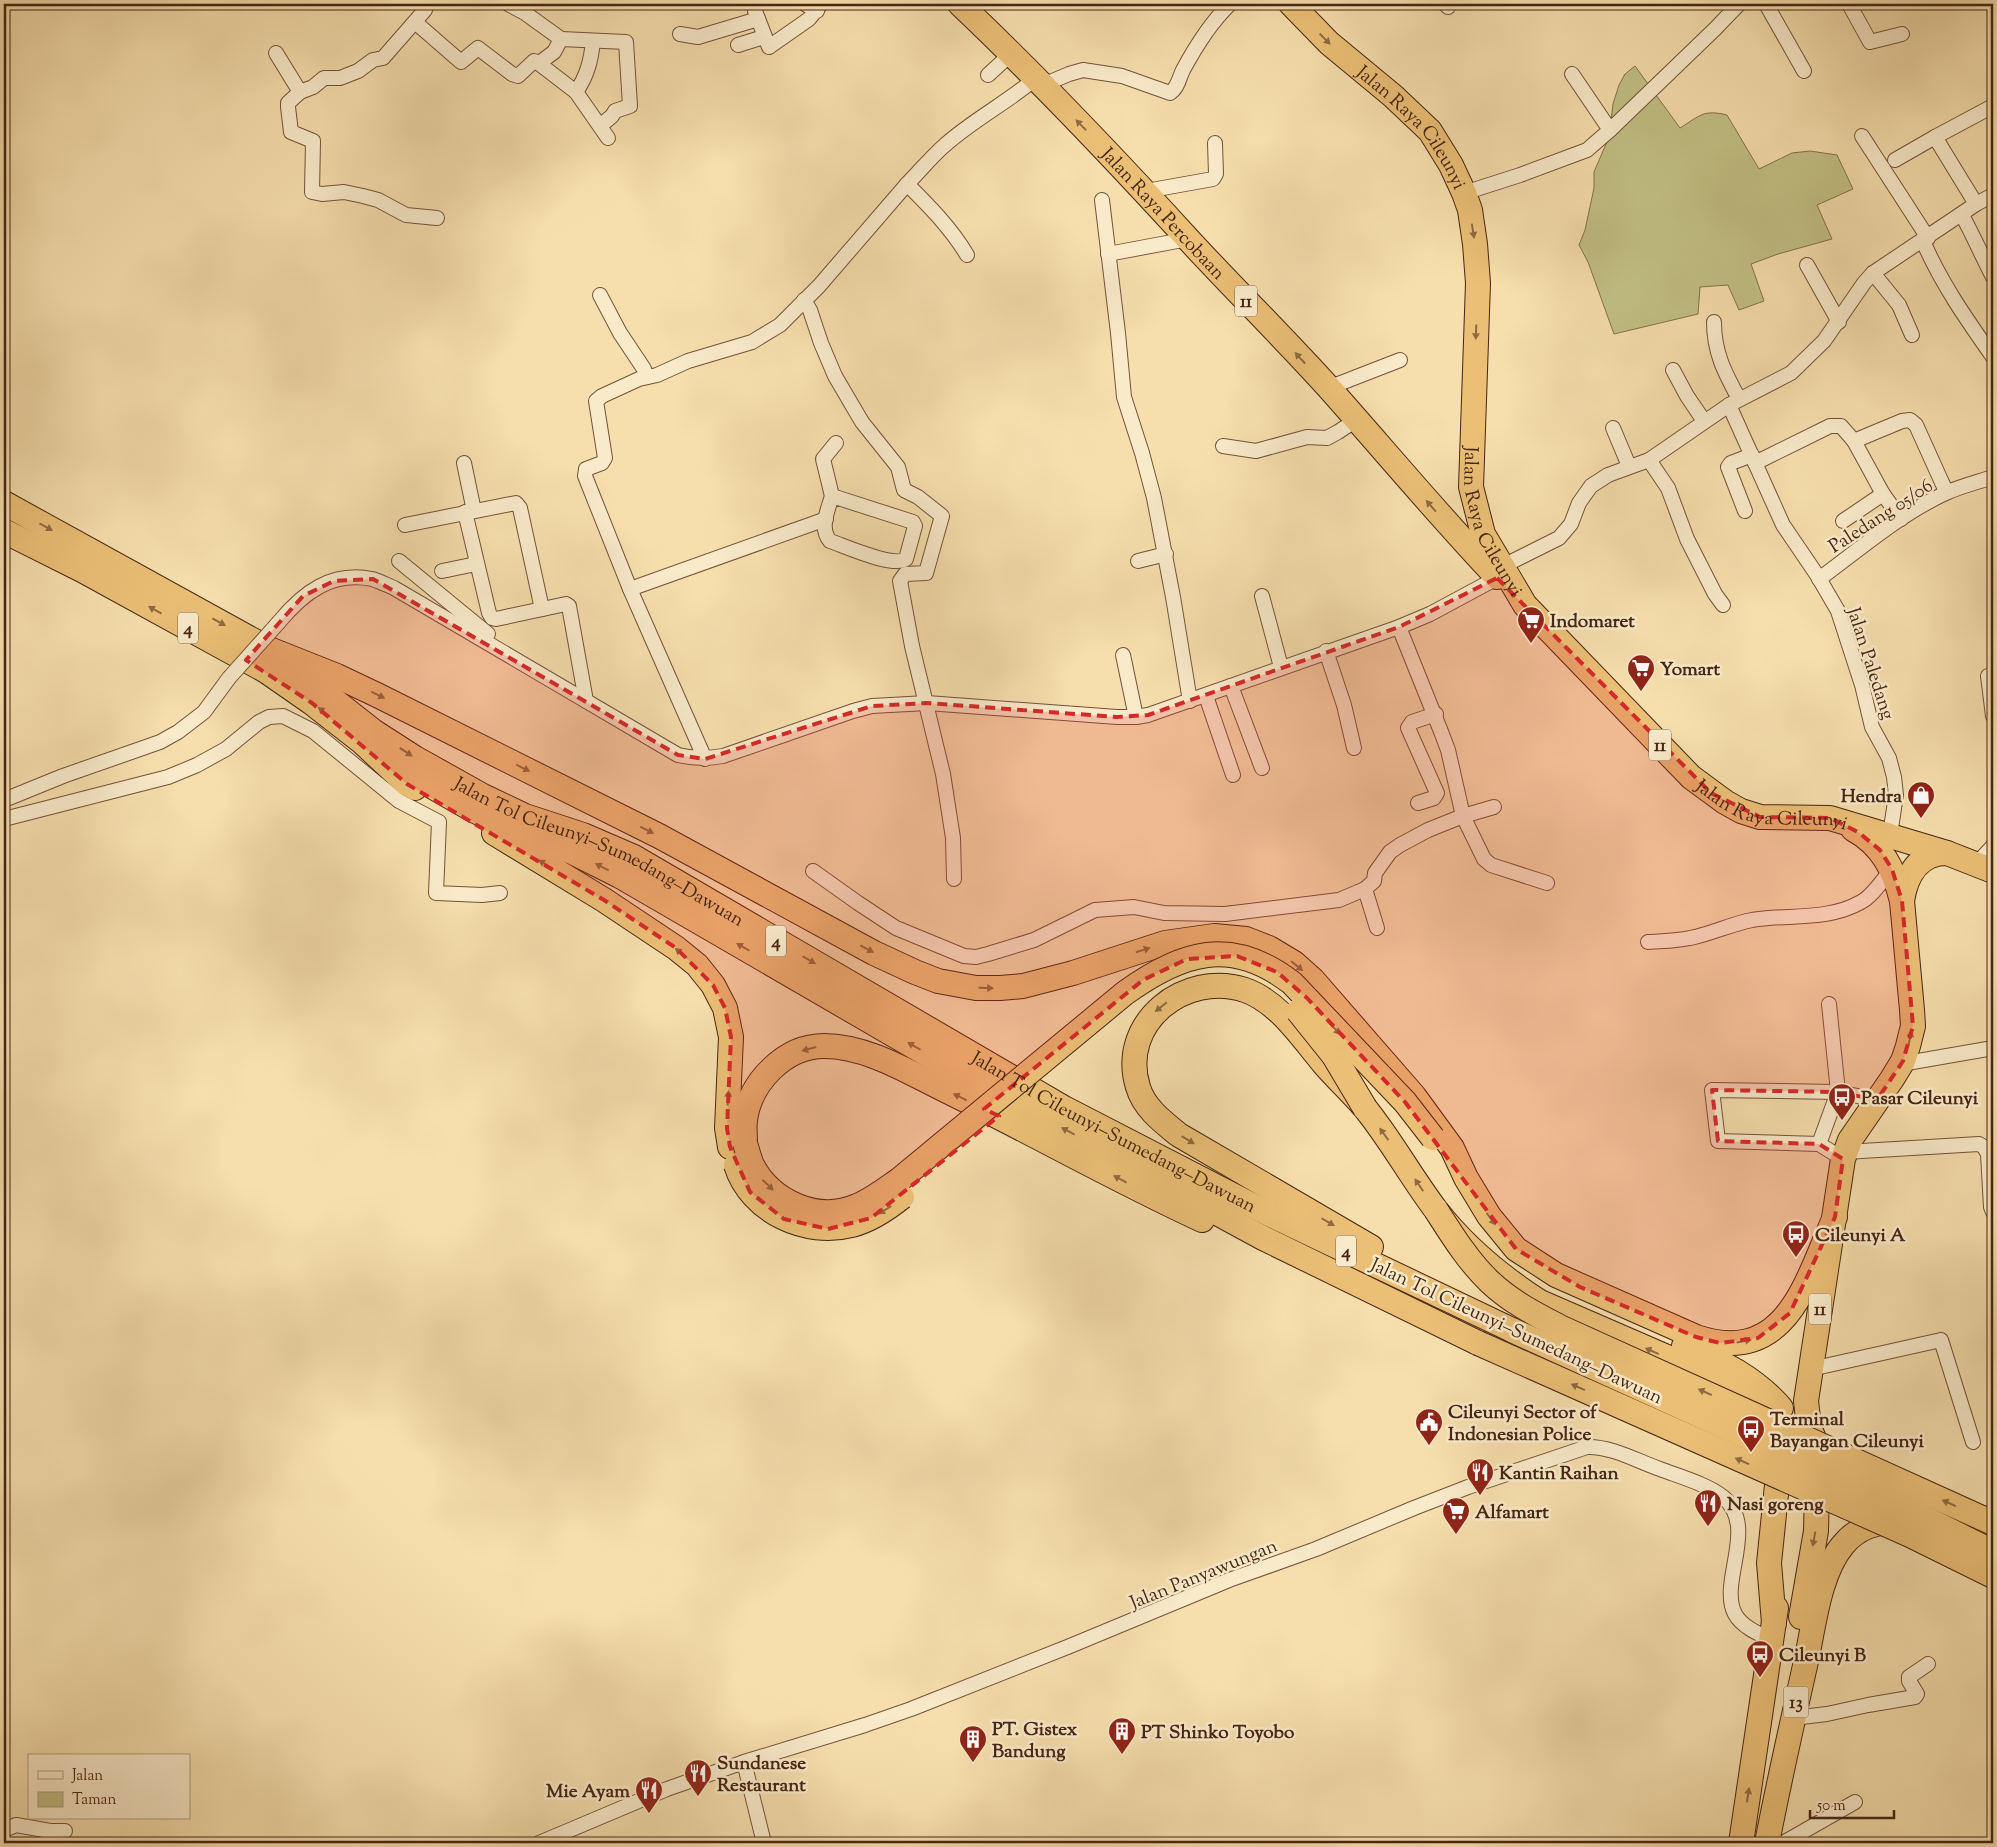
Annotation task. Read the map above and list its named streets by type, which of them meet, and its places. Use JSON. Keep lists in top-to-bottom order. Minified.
{"streets":{"highway":["Jalan Raya Cileunyi","Jalan Raya Percobaan","11","4","Jalan Tol Cileunyi–Sumedang–Dawuan","13"],"street":["Paledang 05/06","Jalan Paledang","Jalan Panyawungan"]},"crossings":[["Jalan Raya Cileunyi","Jalan Raya Percobaan"],["Jalan Raya Cileunyi","11"],["Jalan Raya Cileunyi","Jalan Paledang"],["11","13"],["Paledang 05/06","Jalan Paledang"],["4","Jalan Tol Cileunyi–Sumedang–Dawuan"],["Jalan Panyawungan","13"]],"one_way":["Jalan Raya Cileunyi","Jalan Raya Percobaan"],"places":{"supermarket":["Indomaret","Yomart","Alfamart"],"shop":["Hendra"],"bus stop":["Pasar Cileunyi","Cileunyi A","Terminal Bayangan Cileunyi","Cileunyi B"],"public building":["Cileunyi Sector of Indonesian Police"],"restaurant":["Kantin Raihan","Nasi goreng","Sundanese Restaurant","Mie Ayam"],"building":["PT Shinko Toyobo","PT. Gistex Bandung"]},"legend":["Jalan","Taman"],"scale_bar":"50 m"}
